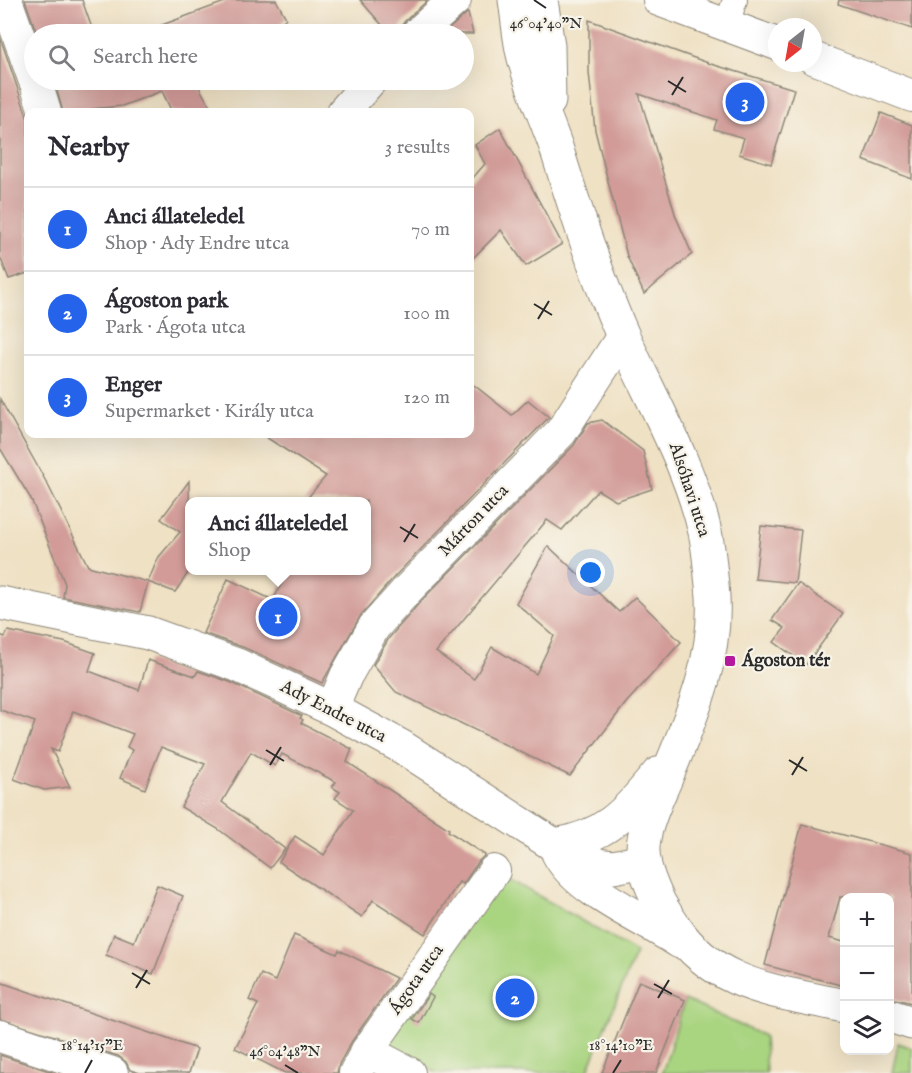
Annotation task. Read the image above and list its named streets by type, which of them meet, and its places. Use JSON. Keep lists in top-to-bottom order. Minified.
{"streets":{"street":["Alsóhavi utca","Márton utca","Ady Endre utca","Ágota utca"]},"crossings":[["Alsóhavi utca","Márton utca"],["Alsóhavi utca","Ady Endre utca"],["Márton utca","Ady Endre utca"]],"places":{"transit":["Ágoston tér"]},"north":"bottom left","page":{"search":"Search here","pins":["3","1","2"],"heading":["Nearby","3 results"],"list":[{"mark":"1","name":"Anci állateledel","note":"Shop · Ady Endre utca","value":"70 m"},{"mark":"2","name":"Ágoston park","note":"Park · Ágota utca","value":"100 m"},{"mark":"3","name":"Enger","note":"Supermarket · Király utca","value":"120 m"}],"popup":["Anci állateledel","Shop"],"map_buttons":["+","−"]},"coordinates":["46°04'40\"N","18°14'15\"E","18°14'10\"E","46°04'48\"N"]}
